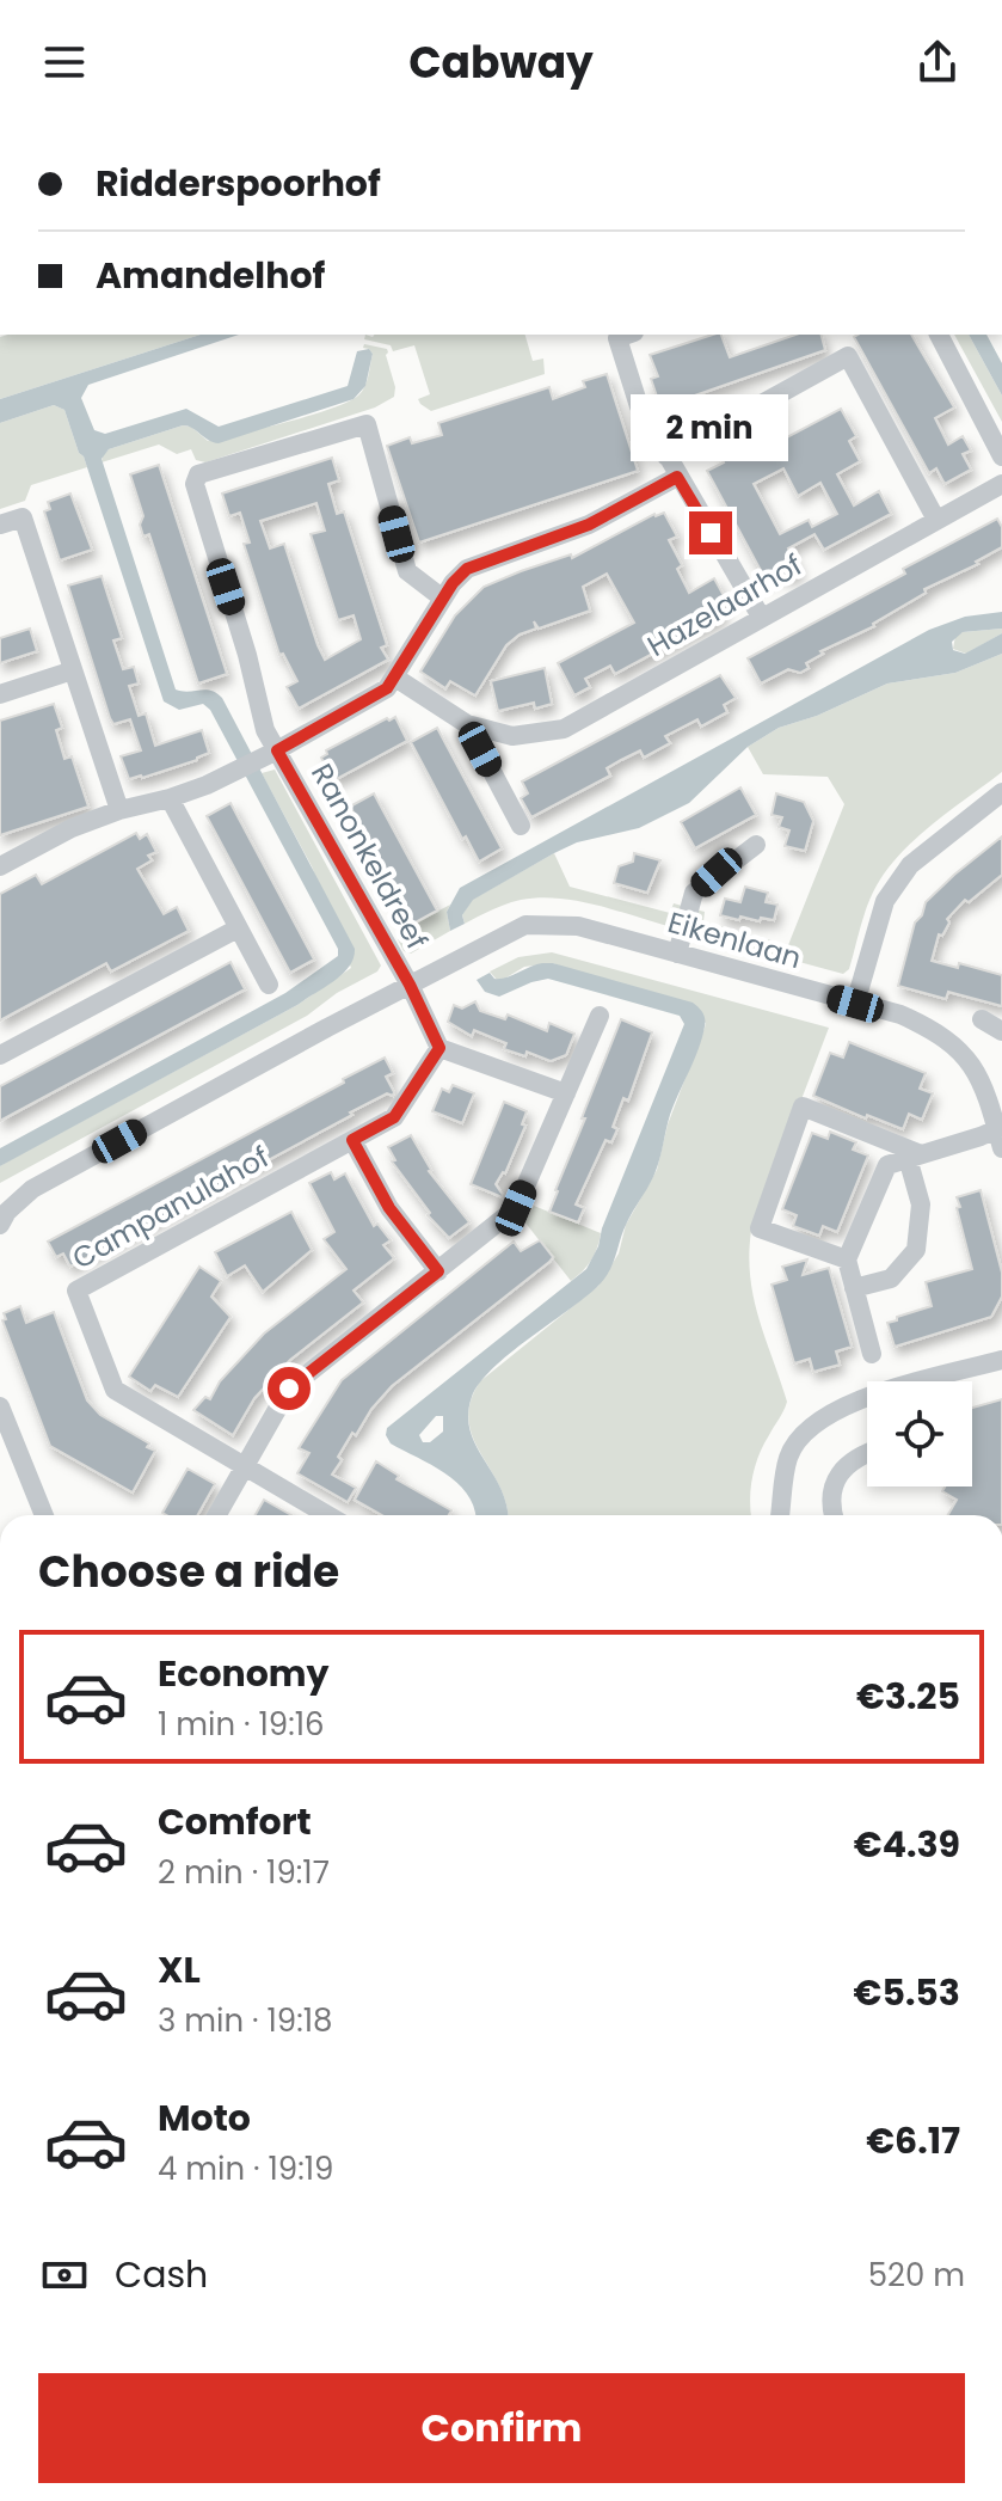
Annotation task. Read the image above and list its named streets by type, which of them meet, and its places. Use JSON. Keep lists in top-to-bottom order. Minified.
{"streets":{"street":["Hazelaarhof","Ranonkeldreef","Eikenlaan","Campanulahof"]},"crossings":[["Ranonkeldreef","Eikenlaan"],["Ranonkeldreef","Campanulahof"]],"page":{"header":"Cabway","banner":["Ridderspoorhof","Amandelhof"],"bubble":"2 min","heading":"Choose a ride","list":[{"name":"Economy","note":"1 min · 19:16","value":"€3.25"},{"name":"Comfort","note":"2 min · 19:17","value":"€4.39"},{"name":"XL","note":"3 min · 19:18","value":"€5.53"},{"name":"Moto","note":"4 min · 19:19","value":"€6.17"}],"pay":["Cash","520 m"],"buttons":"Confirm"}}
